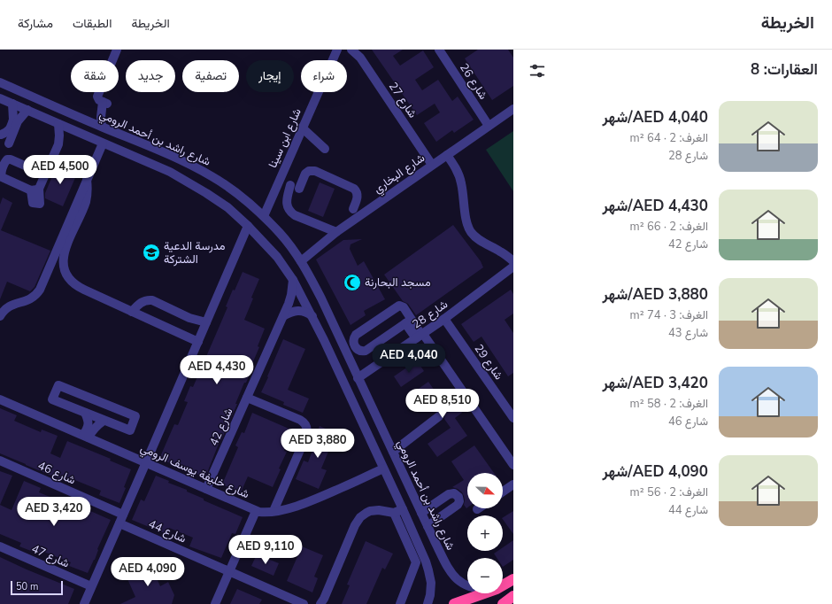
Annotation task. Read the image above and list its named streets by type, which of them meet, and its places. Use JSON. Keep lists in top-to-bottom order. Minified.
{"streets":{"street":["شارع 26","شارع 27","شارع راشد بن أحمد الرومي","شارع ابن سينا","شارع البخاري","شارع 28","شارع 29","شارع 42","شارع خليفة يوسف الرومي","شارع 46","شارع 44","شارع 47"]},"crossings":[["شارع 26","شارع البخاري"],["شارع 27","شارع البخاري"],["شارع راشد بن أحمد الرومي","شارع ابن سينا"],["شارع راشد بن أحمد الرومي","شارع البخاري"],["شارع راشد بن أحمد الرومي","شارع 28"],["شارع 28","شارع 29"],["شارع 42","شارع خليفة يوسف الرومي"],["شارع 46","شارع 44"]],"places":{"school or university":["مدرسة الدعية الشتركة"],"mosque":["مسجد البحارنة"]},"scale_bar":"50 m","north":"right","page":{"header":"الخريطة","nav":["الخريطة","الطبقات","مشاركة"],"heading":"العقارات: 8","chip":["شراء","إيجار","تصفية","جديد","شقة"],"list":[{"name":"AED 4,040/شهر","note":"الغرف: 2 · 64 m² · شارع 28"},{"name":"AED 4,430/شهر","note":"الغرف: 2 · 66 m² · شارع 42"},{"name":"AED 3,880/شهر","note":"الغرف: 3 · 74 m² · شارع 43"},{"name":"AED 3,420/شهر","note":"الغرف: 2 · 58 m² · شارع 46"},{"name":"AED 4,090/شهر","note":"الغرف: 2 · 56 m² · شارع 44"}],"price":["AED 4,500","AED 4,040","AED 4,430","AED 8,510","AED 3,880","AED 3,420","AED 9,110","AED 4,090"],"map_buttons":["+","−"],"scale":"50 m"}}
